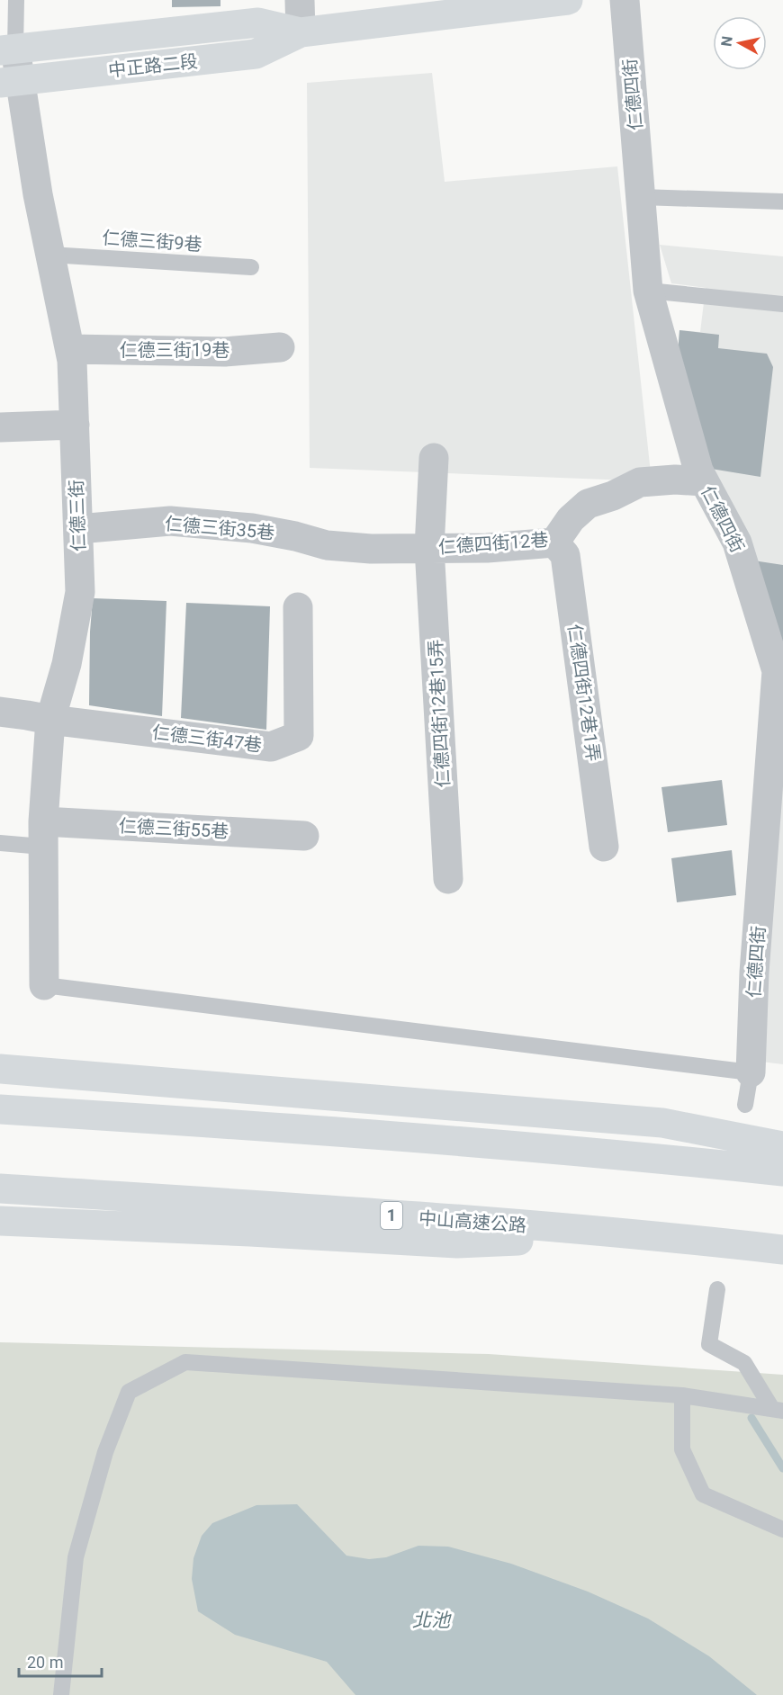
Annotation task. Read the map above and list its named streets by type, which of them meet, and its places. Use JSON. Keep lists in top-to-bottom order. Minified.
{"streets":{"main road":["中正路二段","1","中山高速公路"],"street":["仁德四街","仁德三街19巷","仁德三街","仁德三街35巷","仁德四街12巷","仁德四街12巷1弄","仁德四街12巷15弄","仁德三街47巷","仁德三街55巷"],"lane":["仁德三街9巷"]},"crossings":[["中正路二段","仁德三街"],["仁德四街","仁德四街12巷"],["仁德三街9巷","仁德三街"],["仁德三街19巷","仁德三街"],["仁德三街","仁德三街35巷"],["仁德三街","仁德三街47巷"],["仁德三街","仁德三街55巷"],["仁德三街35巷","仁德四街12巷"],["仁德四街12巷","仁德四街12巷1弄"],["仁德四街12巷","仁德四街12巷15弄"]],"water":["北池"],"scale_bar":"20 m","north":"left"}
